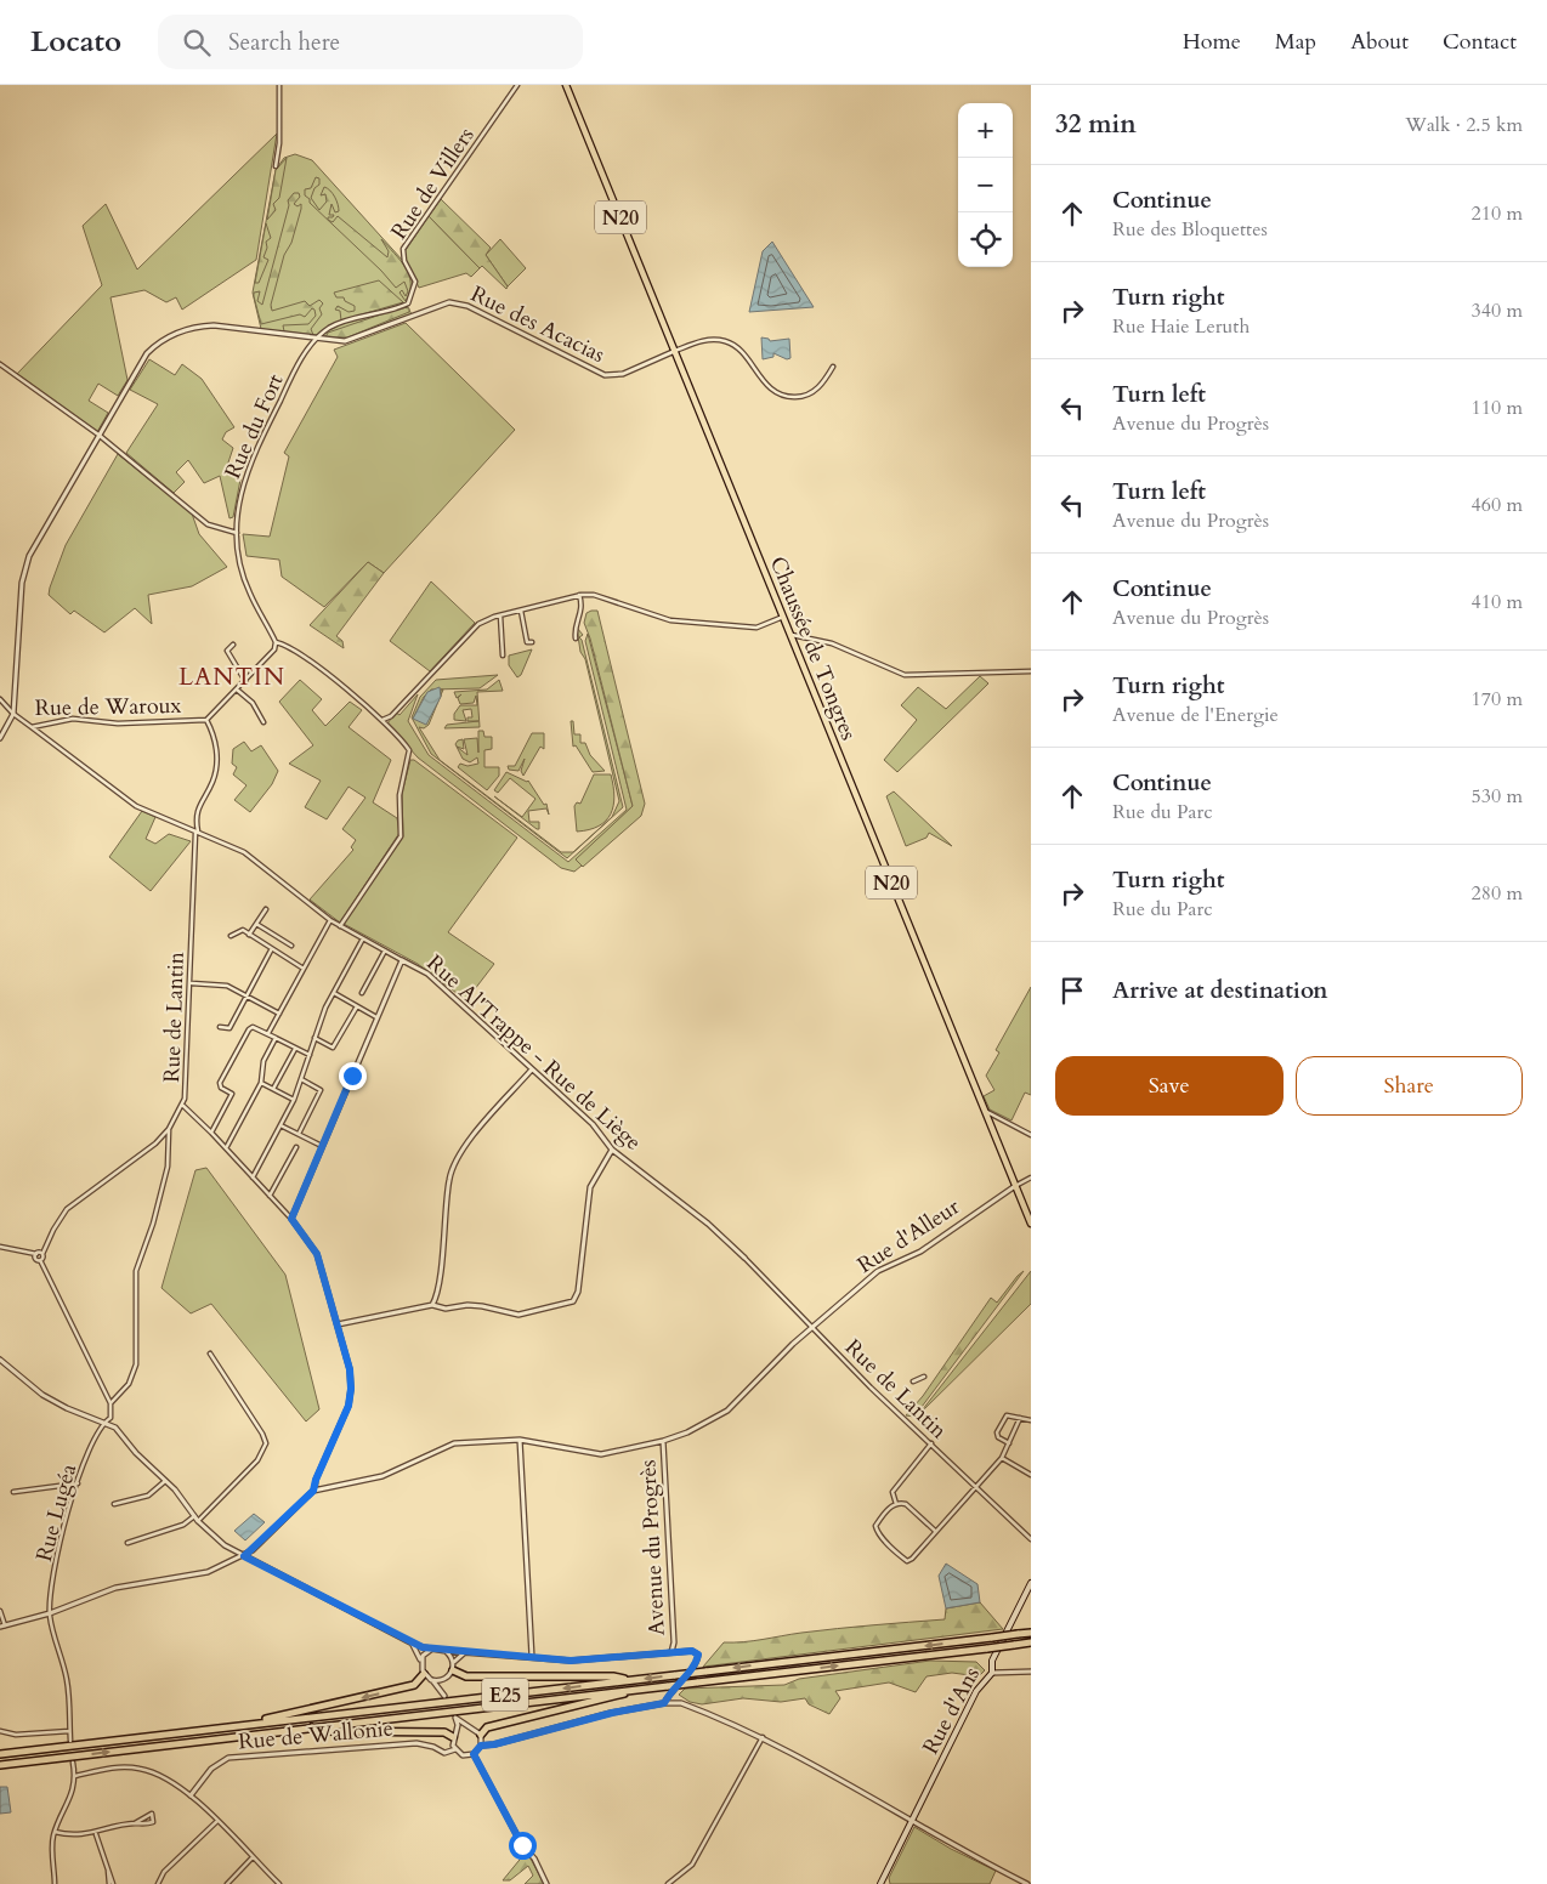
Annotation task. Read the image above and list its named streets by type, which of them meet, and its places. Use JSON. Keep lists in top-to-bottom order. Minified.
{"streets":{"highway":["E25"],"main road":["N20","Chaussée de Tongres","Rue d'Ans"],"street":["Rue de Villers","Rue des Acacias","Rue du Fort","Rue de Waroux","Rue de Lantin","Rue Al'Trappe - Rue de Liège","Rue d'Alleur","Rue Lugéa","Avenue du Progrès","Rue de Wallonie"]},"crossings":[["Rue de Villers","Rue du Fort"],["Rue des Acacias","Rue du Fort"],["Rue des Acacias","Chaussée de Tongres"],["Rue des Acacias","Rue de Waroux"],["Chaussée de Tongres","Rue d'Alleur"],["Rue de Waroux","Rue de Lantin"],["Rue de Waroux","Rue Al'Trappe - Rue de Liège"],["Rue de Lantin","Rue Al'Trappe - Rue de Liège"],["Rue de Lantin","Rue d'Alleur"],["Rue d'Alleur","Avenue du Progrès"]],"districts":["LANTIN"],"page":{"header":"Locato","search":"Search here","nav":["Home","Map","About","Contact"],"heading":["32 min","Walk · 2.5 km"],"map_buttons":["+","−"],"list":[["Continue","Rue des Bloquettes","210 m"],["Turn right","Rue Haie Leruth","340 m"],["Turn left","Avenue du Progrès","110 m"],["Turn left","Avenue du Progrès","460 m"],["Continue","Avenue du Progrès","410 m"],["Turn right","Avenue de l'Energie","170 m"],["Continue","Rue du Parc","530 m"],["Turn right","Rue du Parc","280 m"],"Arrive at destination"],"buttons":["Save","Share"]}}
